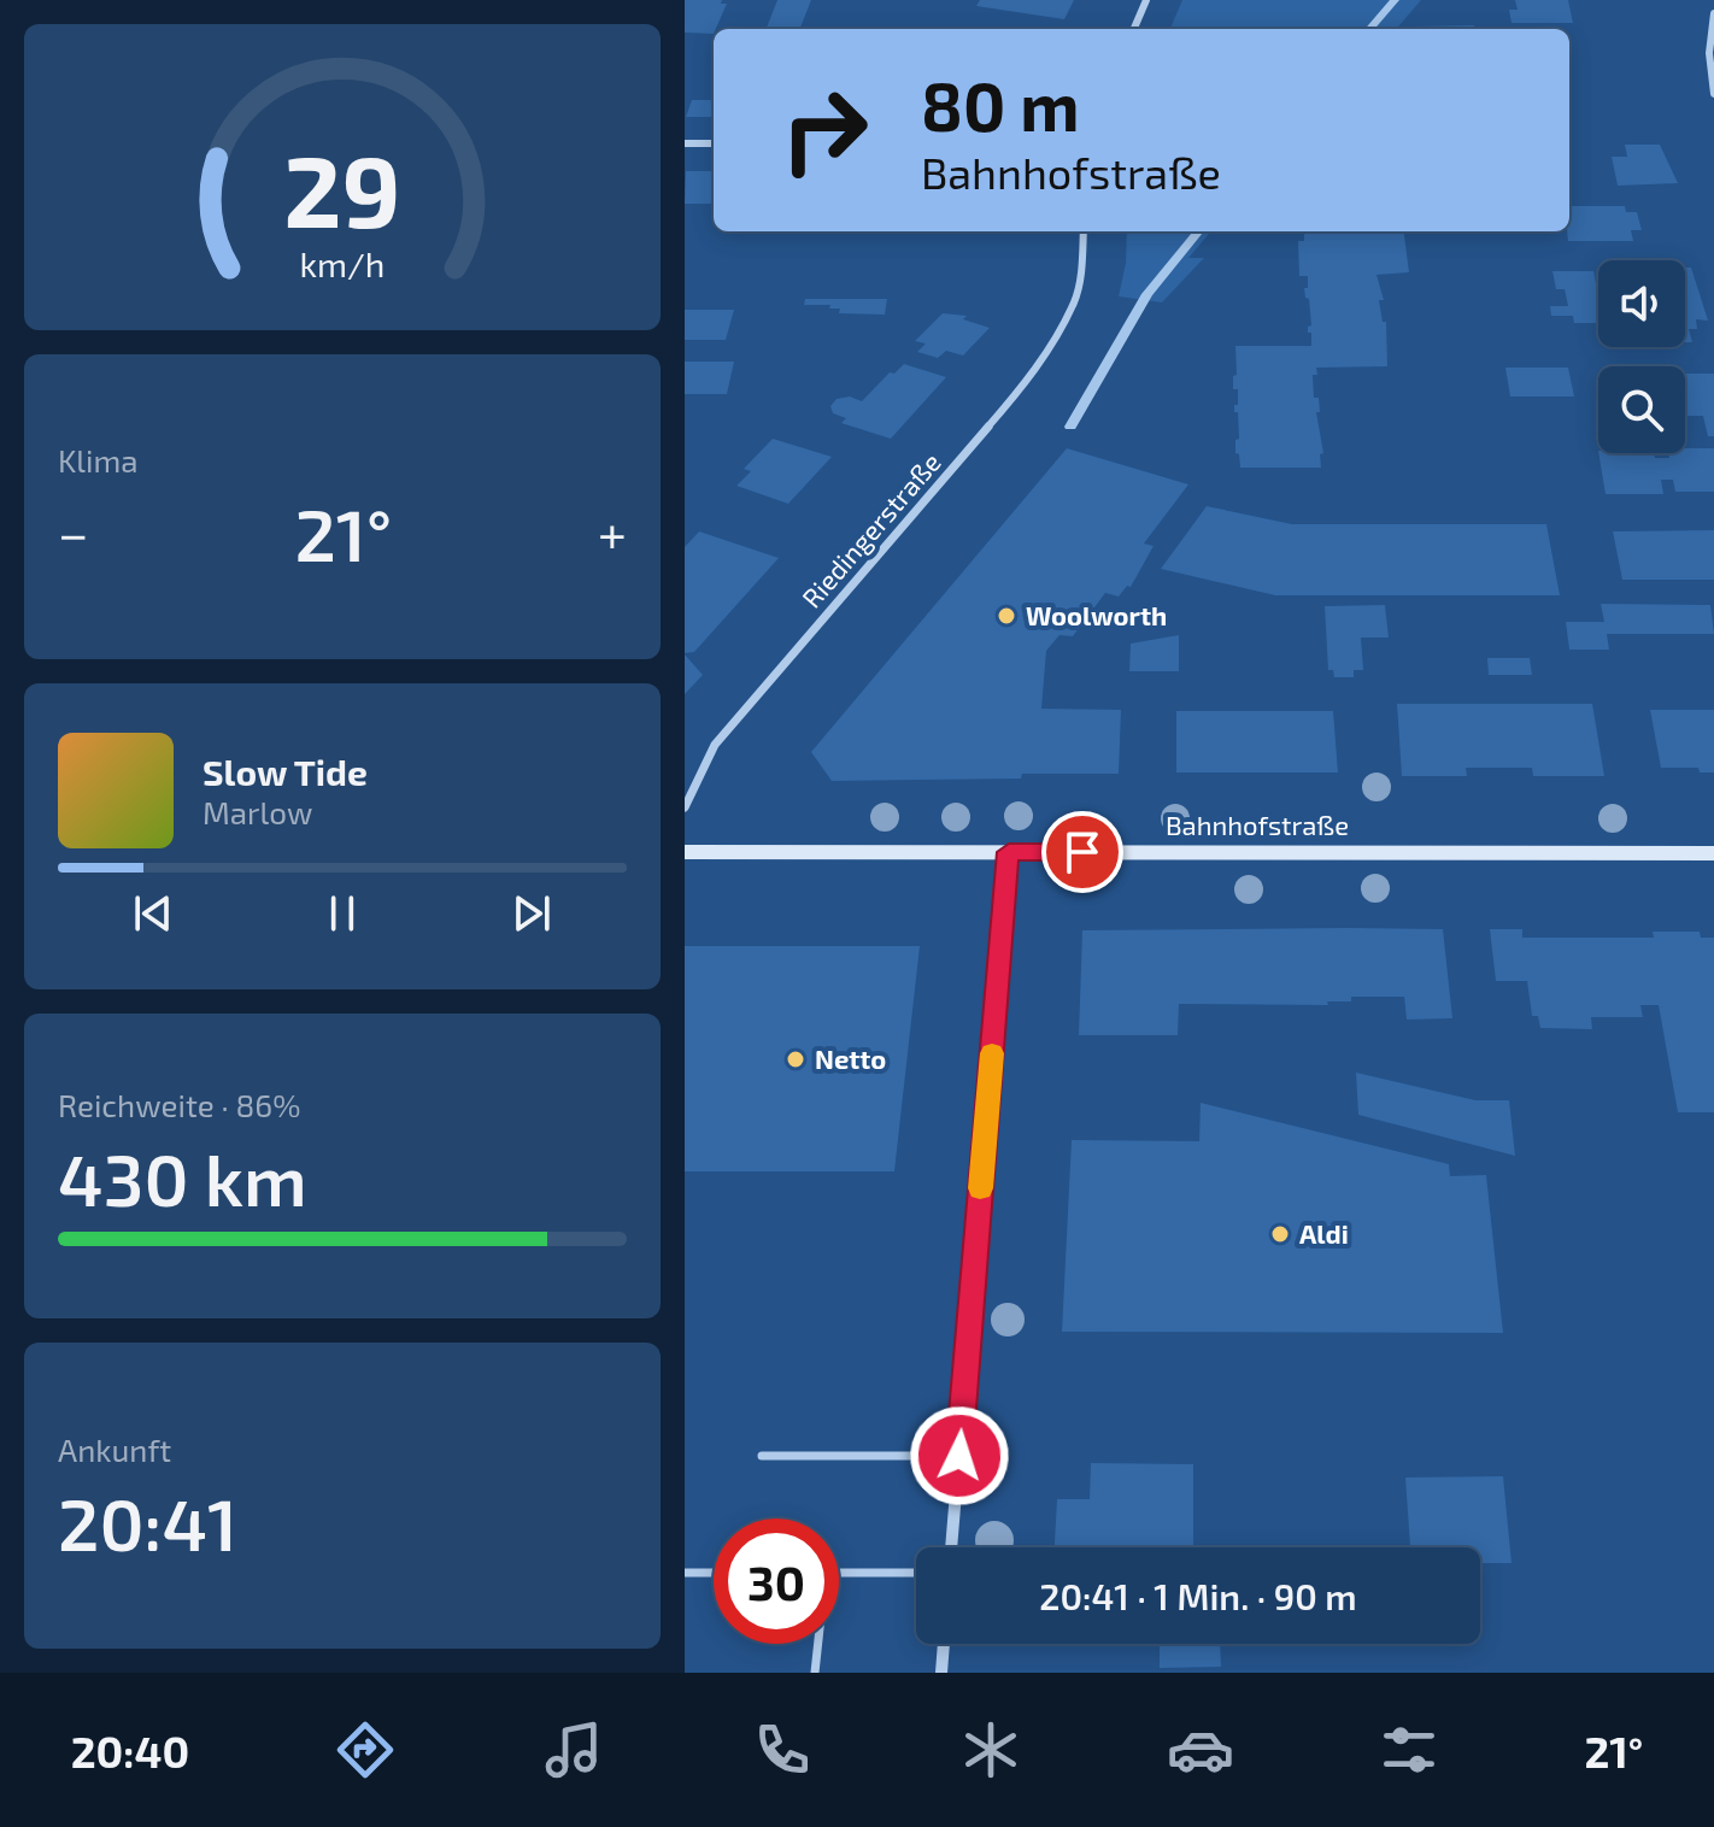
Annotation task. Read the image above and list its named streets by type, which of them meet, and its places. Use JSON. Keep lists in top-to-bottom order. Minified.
{"streets":{"street":["Riedingerstraße","Bahnhofstraße"]},"places":["Woolworth","Netto","Aldi"],"page":{"turn":["80 m","Bahnhofstraße"],"tile":["Klima",["Reichweite · 86%","430 km"],["Ankunft","20:41"]],"heat":["−","21°","+"],"song":["Slow Tide","Marlow"],"limit":"30","trip":"20:41 · 1 Min. · 90 m","tabs":["20:40","21°"],"gauge":["29","km/h"]}}
